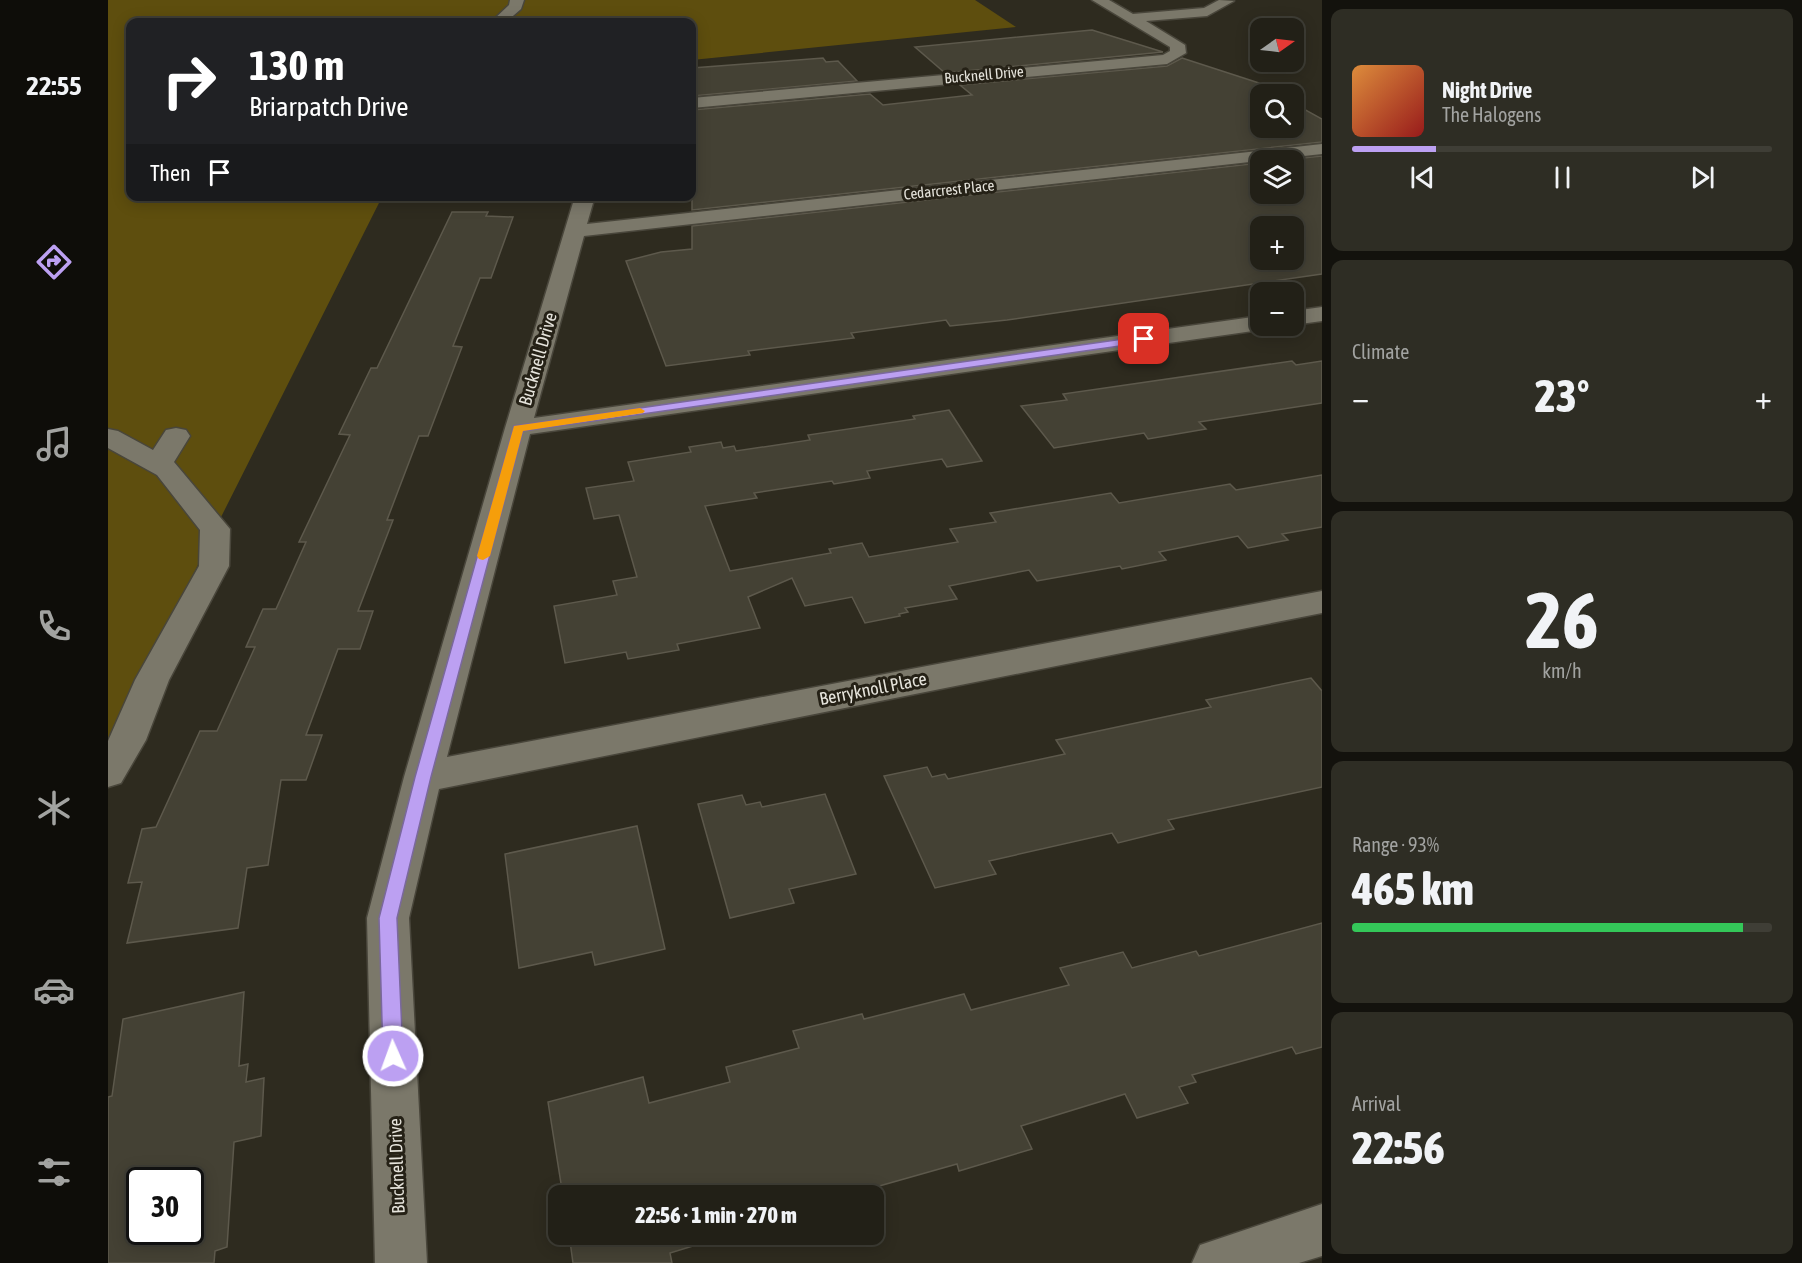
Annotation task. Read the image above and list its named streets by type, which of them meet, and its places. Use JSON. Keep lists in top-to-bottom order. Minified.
{"streets":{"street":["Bucknell Drive","Cedarcrest Place","Berryknoll Place"]},"crossings":[["Bucknell Drive","Cedarcrest Place"],["Bucknell Drive","Berryknoll Place"]],"north":"right","page":{"tabs":"22:55","map_buttons":["+","−"],"turn":["130 m","Briarpatch Drive"],"song":["Night Drive","The Halogens"],"then":"Then","tile":["Climate",["26","km/h"],["Range · 93%","465 km"],["Arrival","22:56"]],"heat":["−","23°","+"],"limit":"30","trip":"22:56 · 1 min · 270 m"}}
